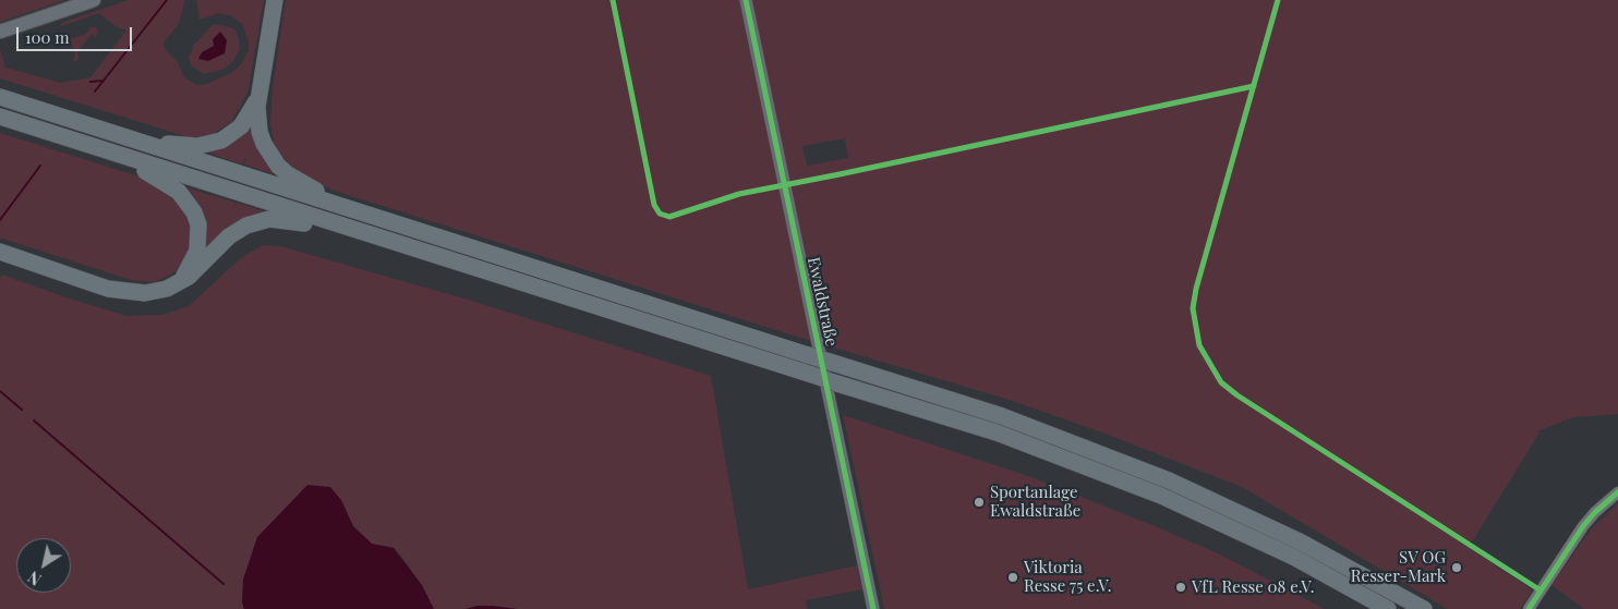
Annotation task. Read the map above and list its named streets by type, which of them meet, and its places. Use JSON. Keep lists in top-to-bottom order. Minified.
{"streets":{"main road":["Ewaldstraße"]},"places":["Sportanlage Ewaldstraße","SV OG Resser-Mark","Viktoria Resse 75 e.V.","VfL Resse 08 e.V."],"scale_bar":"100 m","north":"bottom left"}
